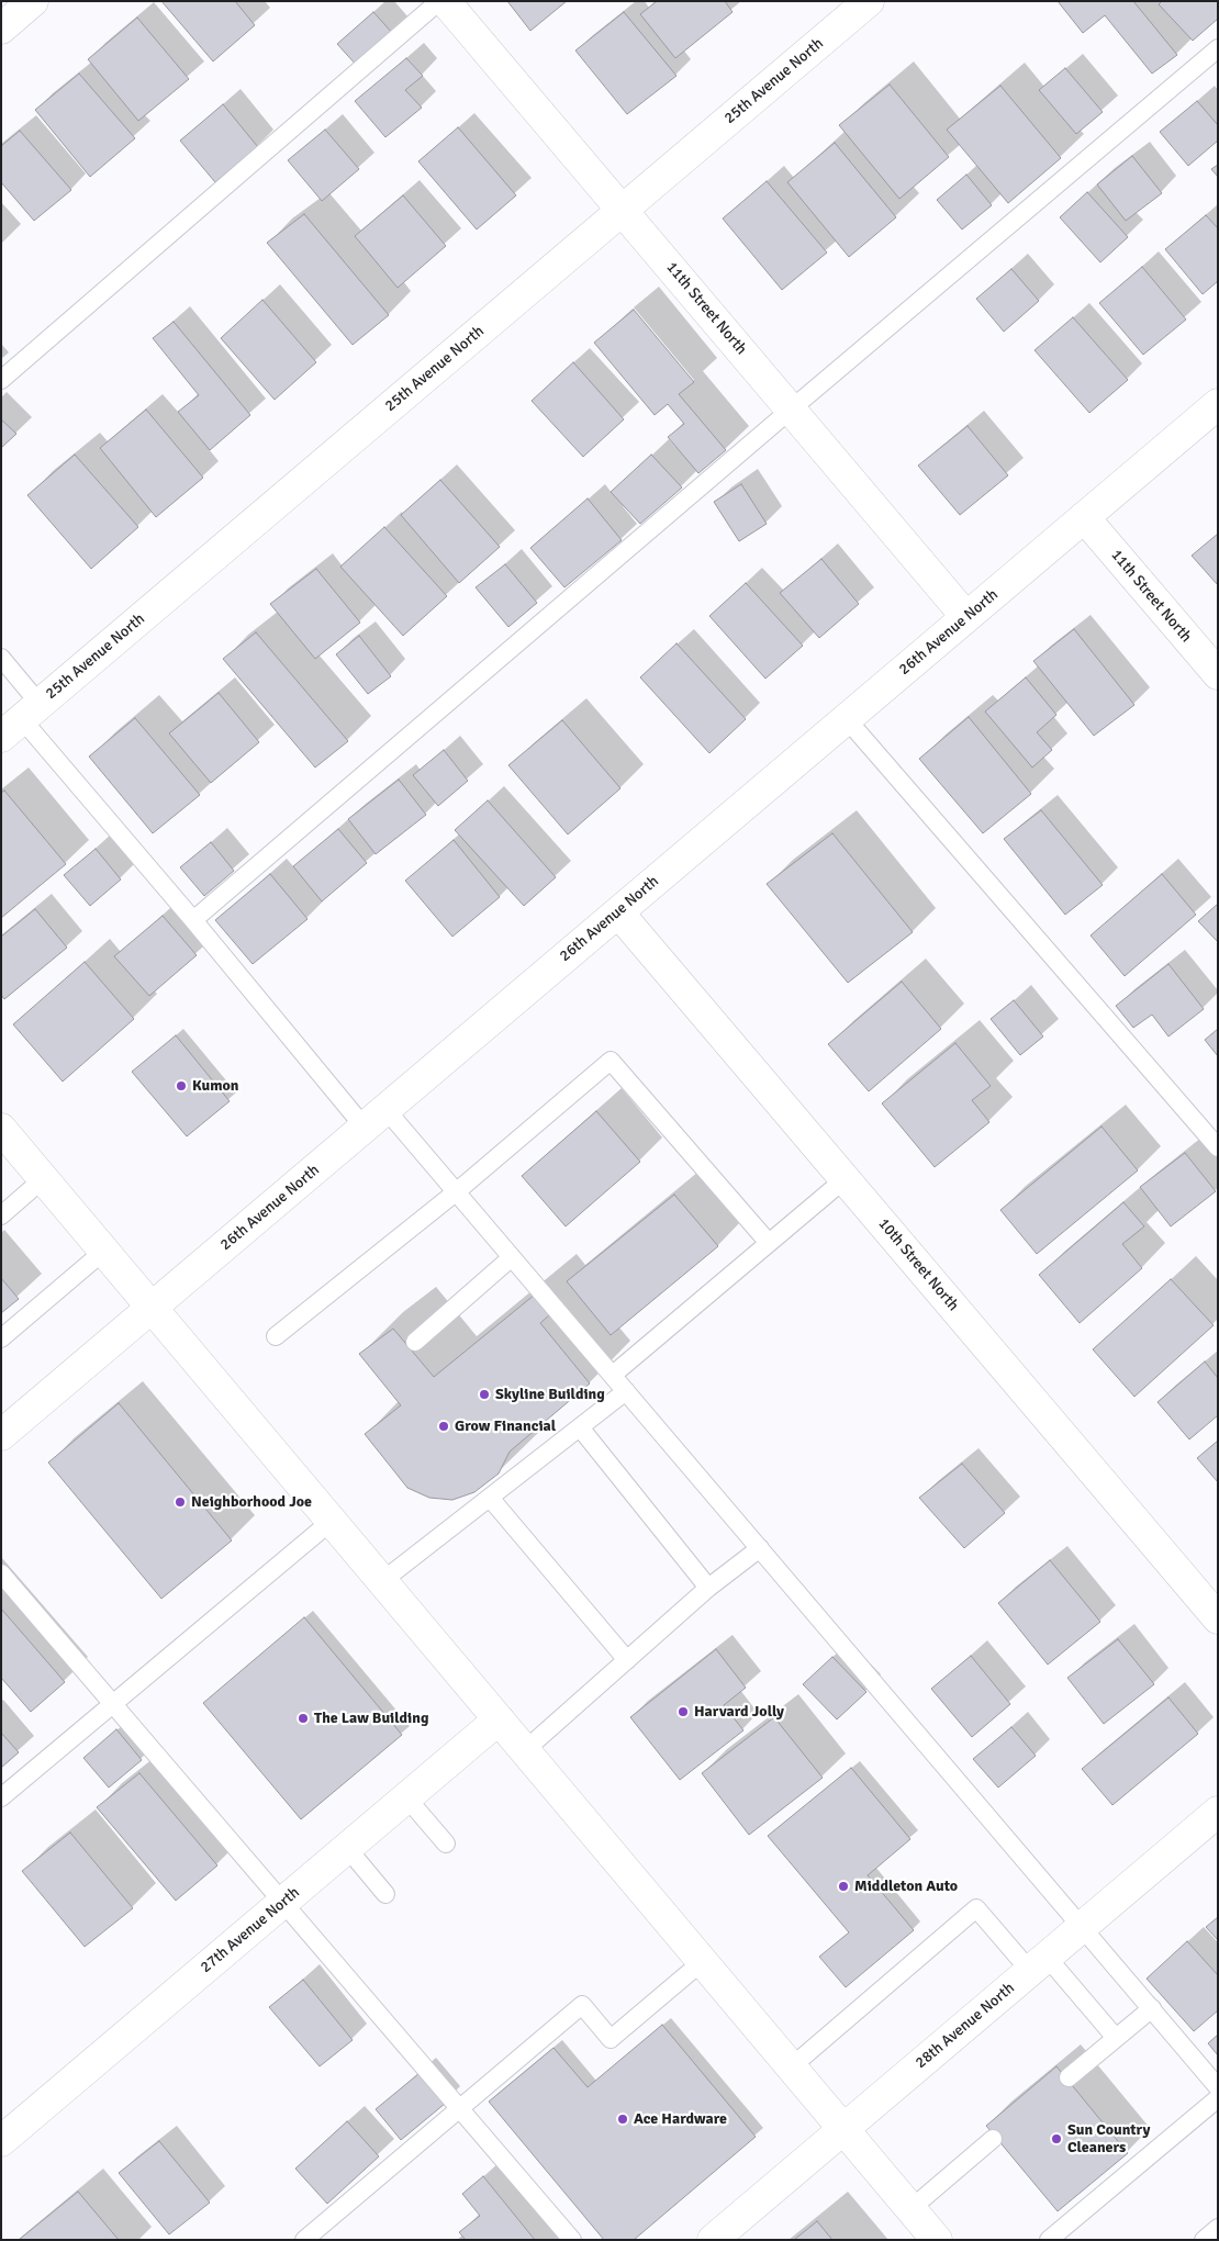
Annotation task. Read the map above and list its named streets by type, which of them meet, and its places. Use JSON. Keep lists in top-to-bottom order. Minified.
{"streets":{"street":["25th Avenue North","11th Street North","26th Avenue North","10th Street North","27th Avenue North","28th Avenue North"]},"crossings":[["25th Avenue North","11th Street North"],["11th Street North","26th Avenue North"],["26th Avenue North","10th Street North"]],"places":["Kumon","Skyline Building","Grow Financial","Neighborhood Joe","Harvard Jolly","The Law Building","Middleton Auto","Ace Hardware","Sun Country Cleaners"]}
